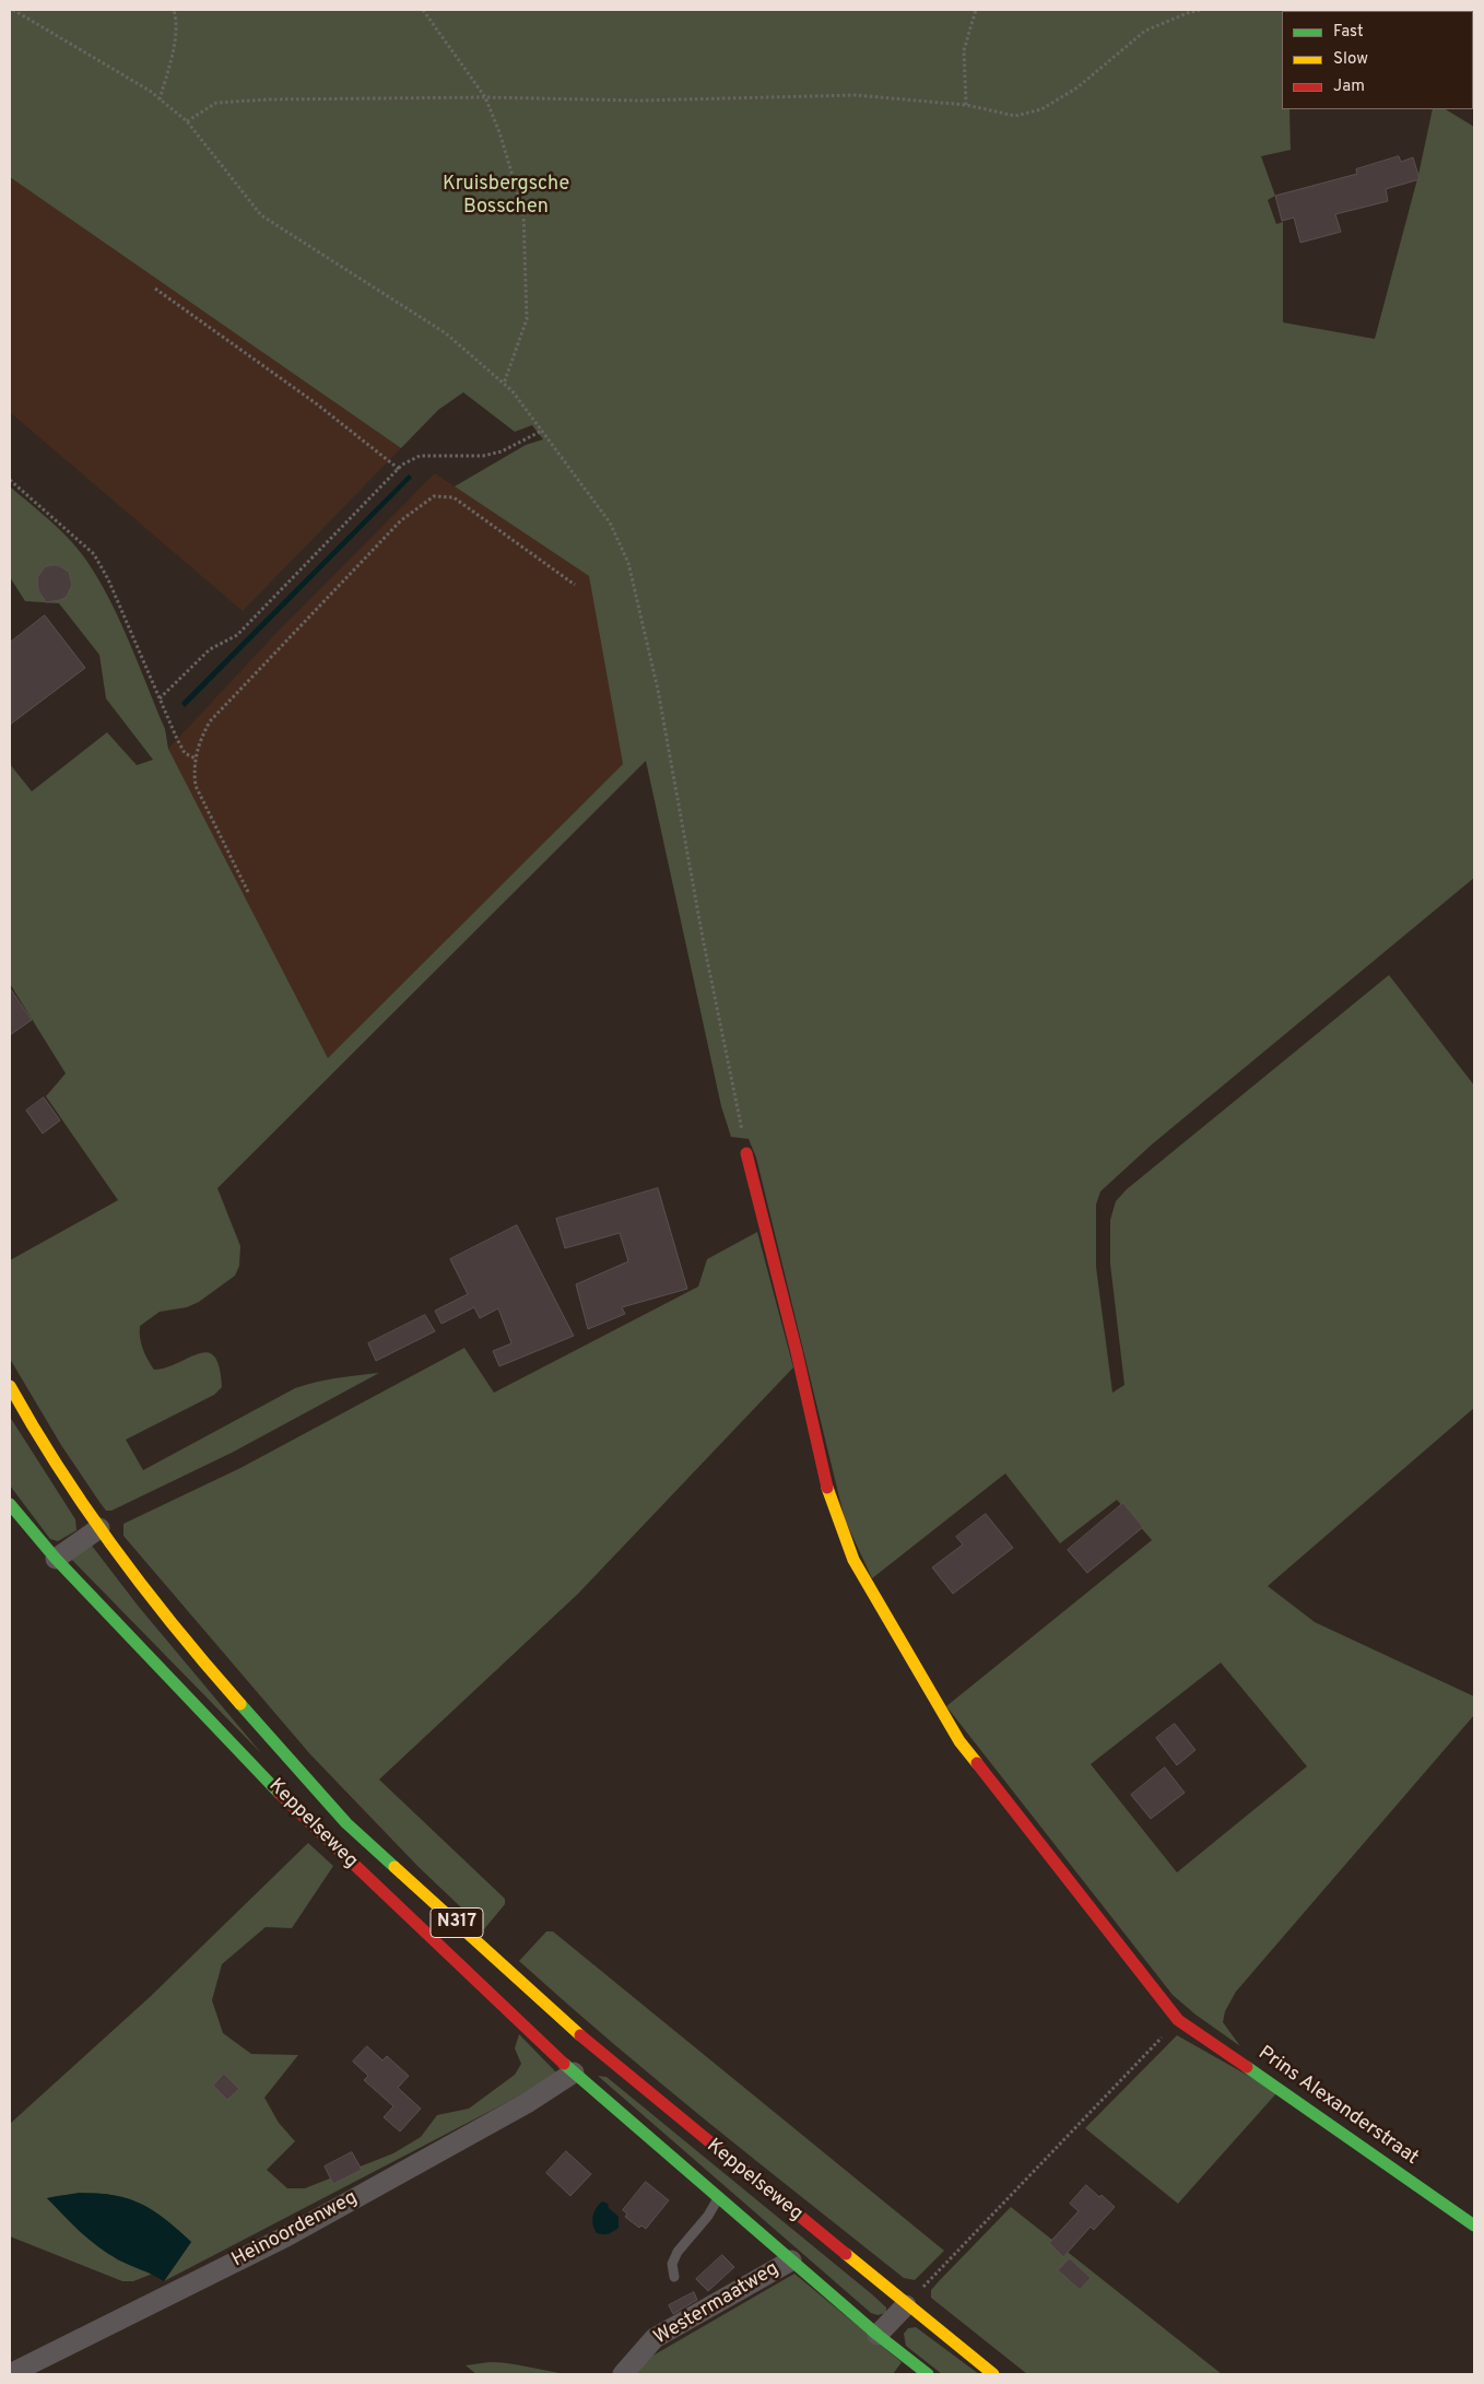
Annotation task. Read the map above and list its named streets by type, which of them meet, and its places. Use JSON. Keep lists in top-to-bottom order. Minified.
{"streets":{"street":["Keppelseweg","N317","Prins Alexanderstraat","Heinoordenweg","Westermaatweg"]},"crossings":[["Keppelseweg","Heinoordenweg"],["Keppelseweg","Westermaatweg"]],"parks":["Kruisbergsche Bosschen"],"legend":["Fast","Slow","Jam"]}
